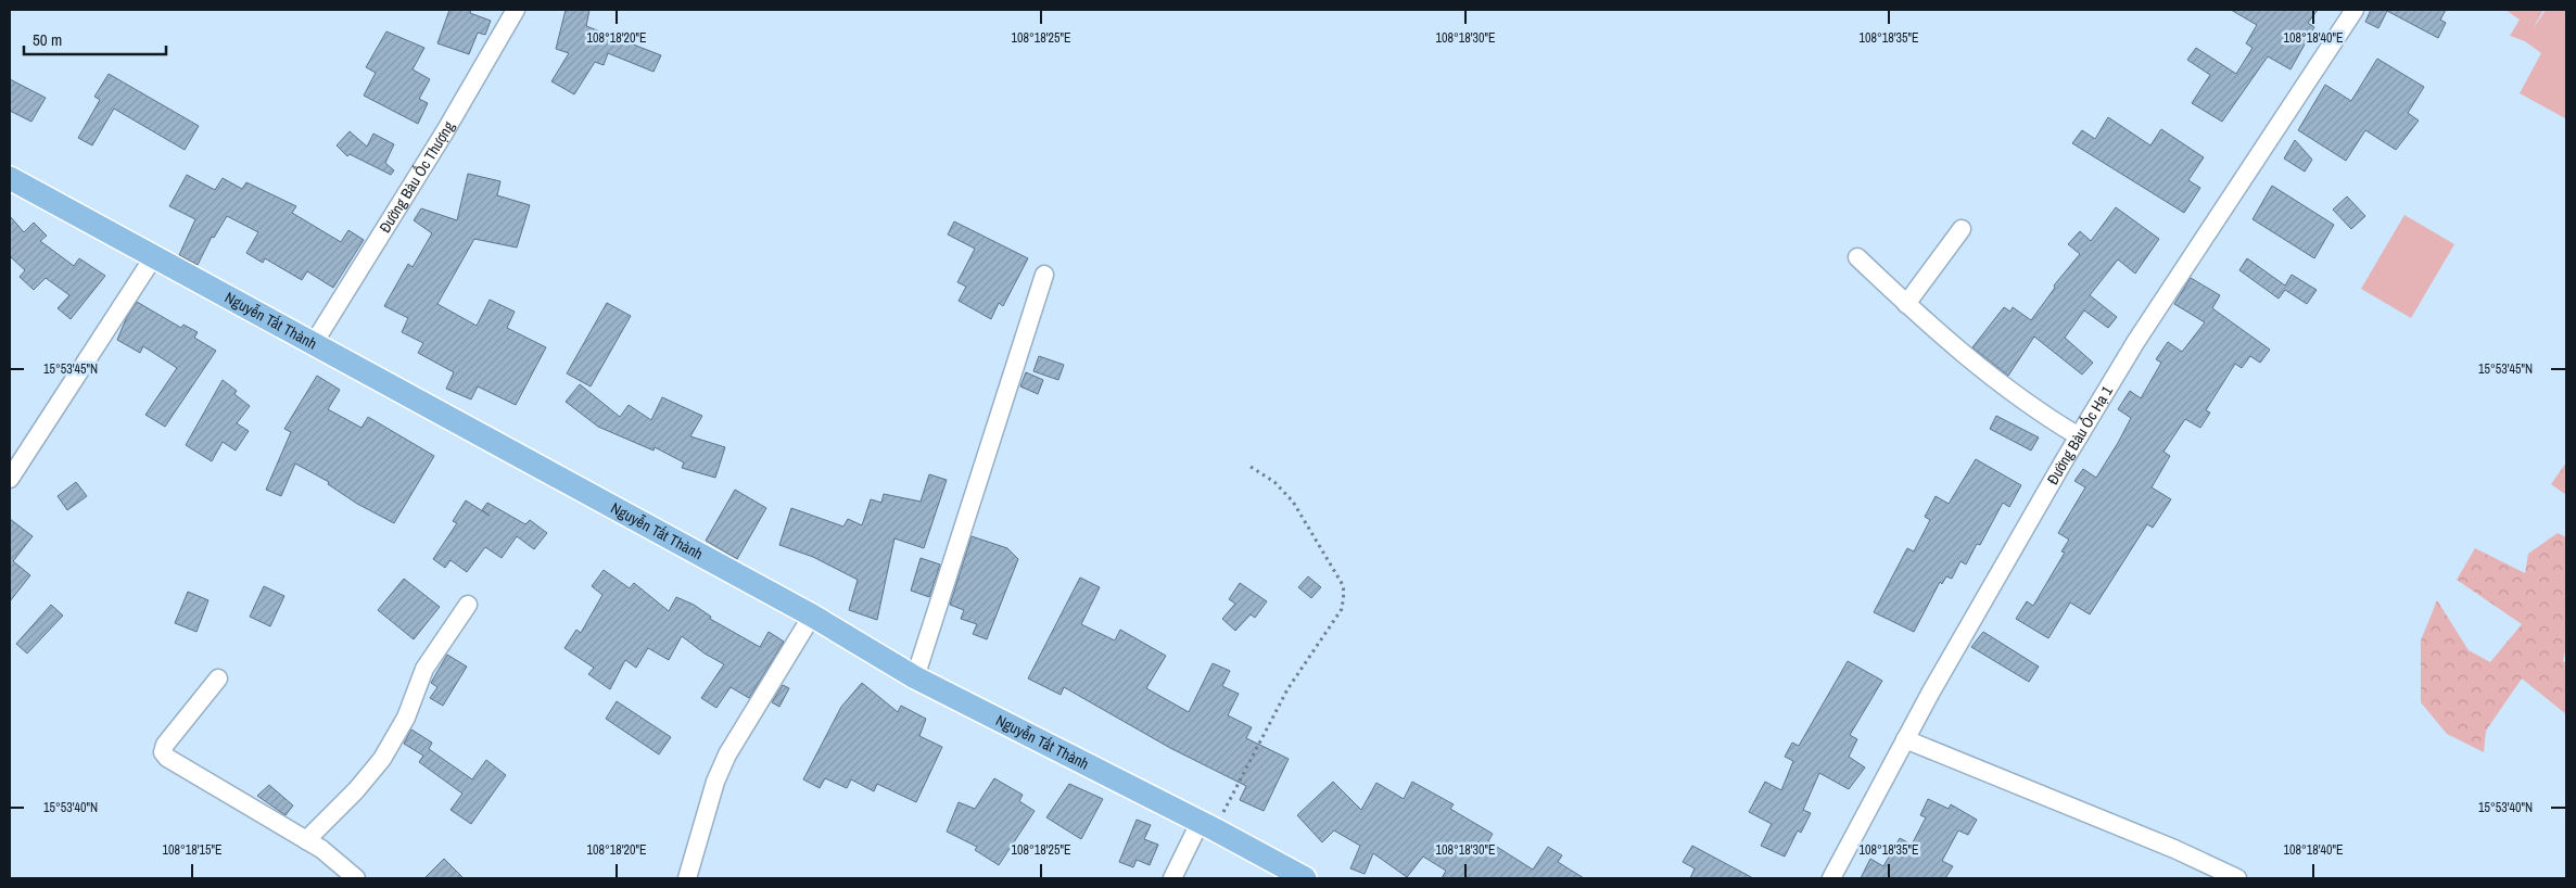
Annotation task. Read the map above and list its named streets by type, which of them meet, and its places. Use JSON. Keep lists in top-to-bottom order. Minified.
{"streets":{"main road":["Nguyễn Tất Thành"],"street":["Đường Bàu Ốc Thượng","Đường Bàu Ốc Hạ 1"]},"crossings":[["Đường Bàu Ốc Thượng","Nguyễn Tất Thành"]],"scale_bar":"50 m","coordinates":["108°18'20\"E","108°18'25\"E","108°18'30\"E","108°18'35\"E","108°18'40\"E","15°53'45\"N","15°53'40\"N","108°18'15\"E"]}
